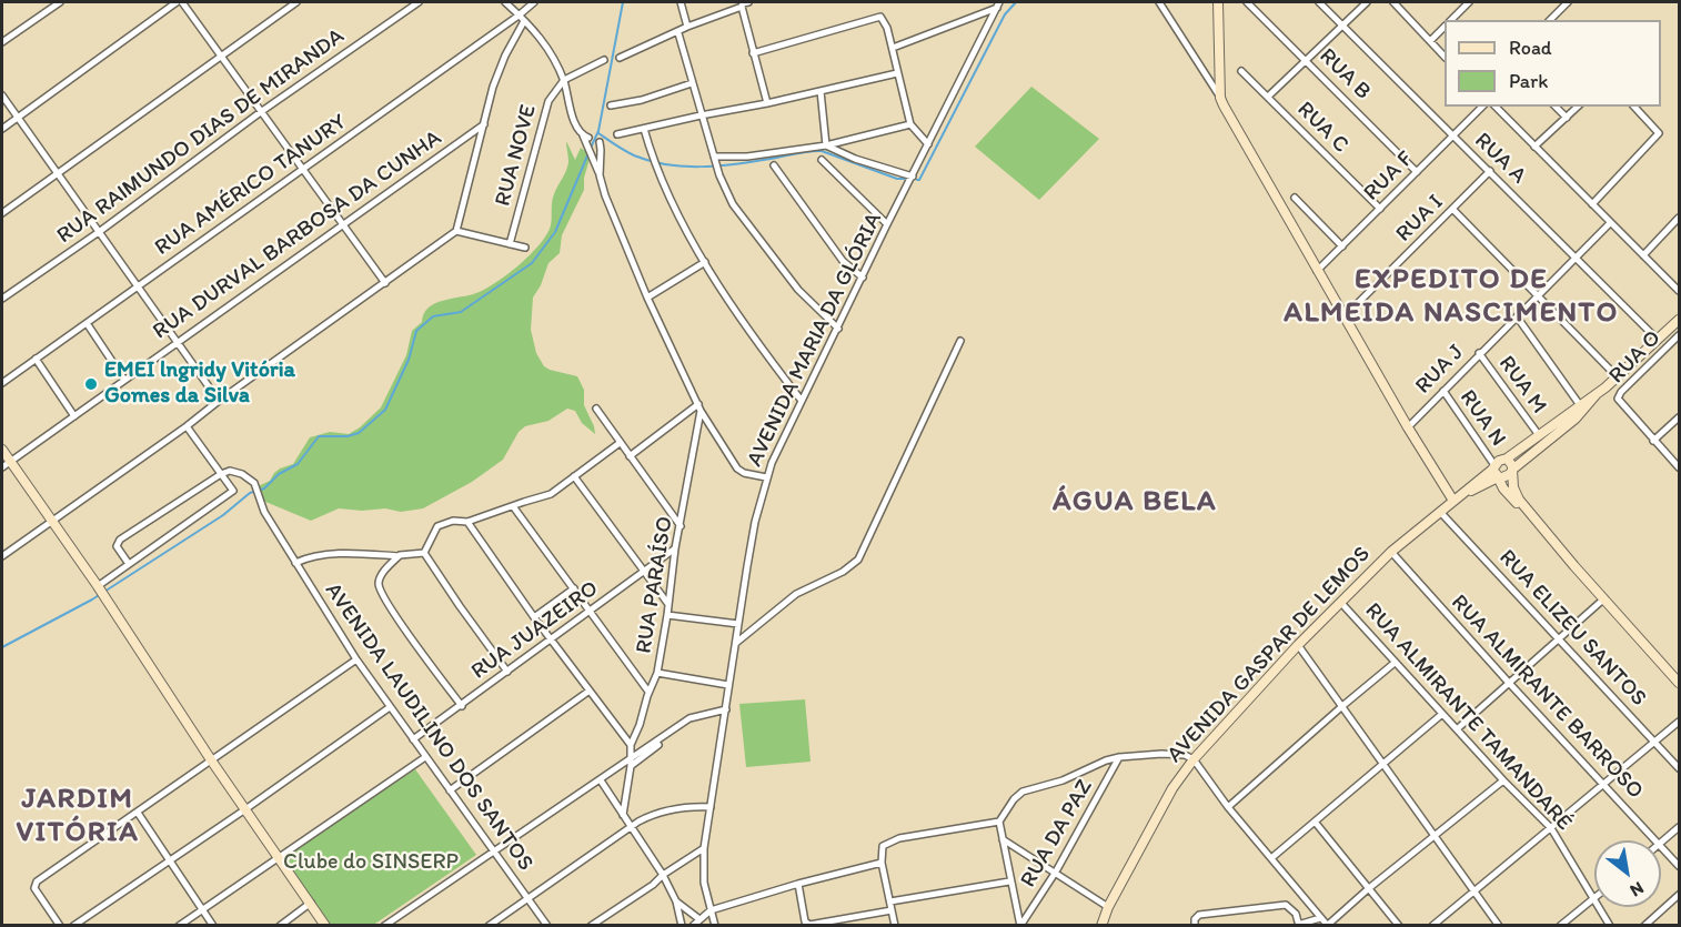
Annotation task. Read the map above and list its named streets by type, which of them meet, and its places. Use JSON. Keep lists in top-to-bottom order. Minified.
{"streets":{"street":["RUA B","RUA C","RUA RAIMUNDO DIAS DE MIRANDA","RUA NOVE","RUA A","RUA F","RUA AMÉRICO TANURY","RUA I","RUA DURVAL BARBOSA DA CUNHA","AVENIDA MARIA DA GLÓRIA","RUA O","RUA J","RUA M","RUA N","RUA PARAÍSO","RUA ELIZEU SANTOS","RUA JUAZEIRO","AVENIDA GASPAR DE LEMOS","RUA ALMIRANTE BARROSO","RUA ALMIRANTE TAMANDARÉ","AVENIDA LAUDILINO DOS SANTOS","RUA DA PAZ"]},"crossings":[["RUA B","RUA F"],["RUA C","RUA F"],["RUA A","RUA F"],["RUA A","RUA I"],["RUA A","RUA J"],["RUA J","RUA M"],["RUA J","RUA N"],["RUA N","AVENIDA GASPAR DE LEMOS"],["RUA PARAÍSO","RUA JUAZEIRO"],["RUA ELIZEU SANTOS","AVENIDA GASPAR DE LEMOS"],["RUA JUAZEIRO","AVENIDA LAUDILINO DOS SANTOS"],["AVENIDA GASPAR DE LEMOS","RUA ALMIRANTE BARROSO"],["AVENIDA GASPAR DE LEMOS","RUA ALMIRANTE TAMANDARÉ"]],"districts":["EXPEDITO DE ALMEIDA NASCIMENTO","ÁGUA BELA","JARDIM VITÓRIA"],"parks":["Clube do SINSERP"],"places":["EMEI lngridy Vitória Gomes da Silva"],"legend":["Road","Park"],"north":"bottom right"}
